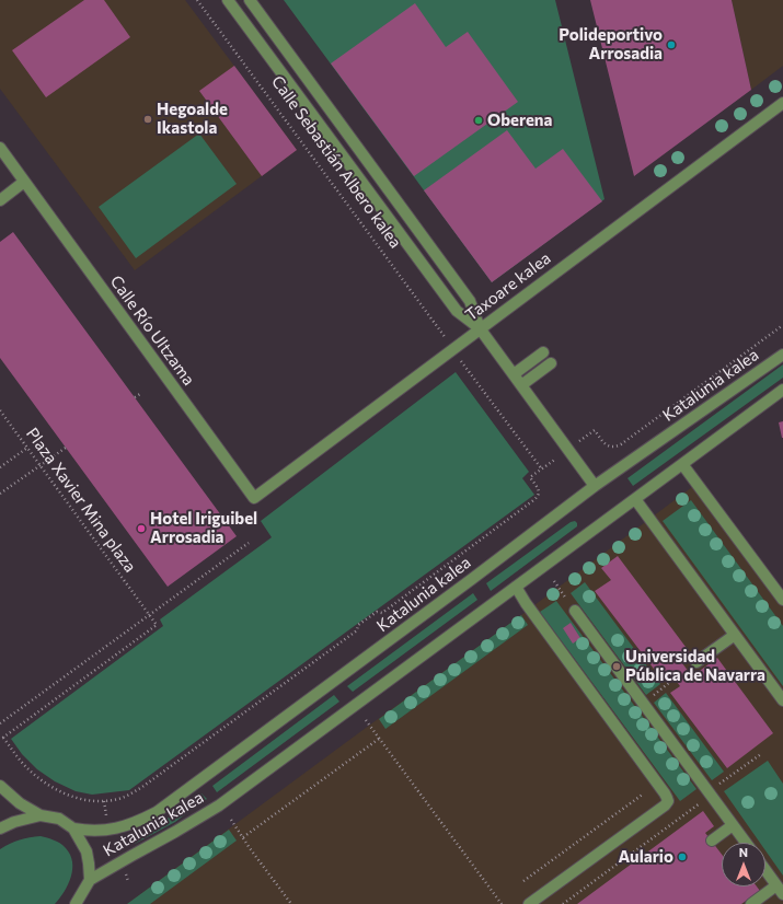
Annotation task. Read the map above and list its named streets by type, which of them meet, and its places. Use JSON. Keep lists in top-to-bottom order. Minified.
{"streets":{"street":["Calle Sebastián Albero kalea","Taxoare kalea","Calle Río Ultzama","Katalunia kalea"],"path":["Plaza Xavier Mina plaza"]},"crossings":[["Calle Sebastián Albero kalea","Taxoare kalea"],["Calle Sebastián Albero kalea","Katalunia kalea"],["Taxoare kalea","Calle Río Ultzama"],["Katalunia kalea","Plaza Xavier Mina plaza"]],"places":["Polideportivo Arrosadia","Hegoalde Ikastola","Oberena","Hotel Iriguibel Arrosadia","Universidad Pública de Navarra","Aulario"],"north":"top"}
